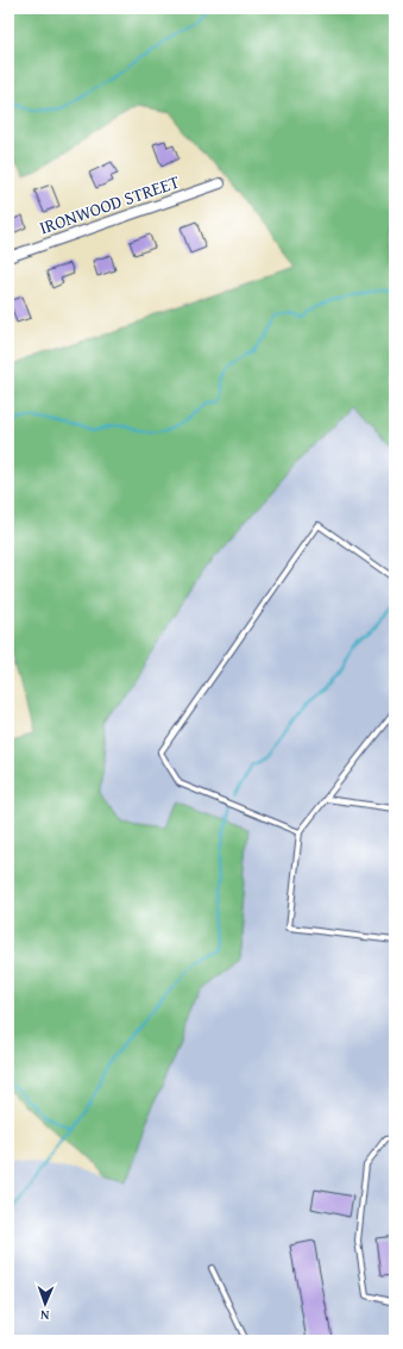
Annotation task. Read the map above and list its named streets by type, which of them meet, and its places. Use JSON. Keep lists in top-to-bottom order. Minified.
{"streets":{"street":["IRONWOOD STREET"]},"north":"bottom"}
